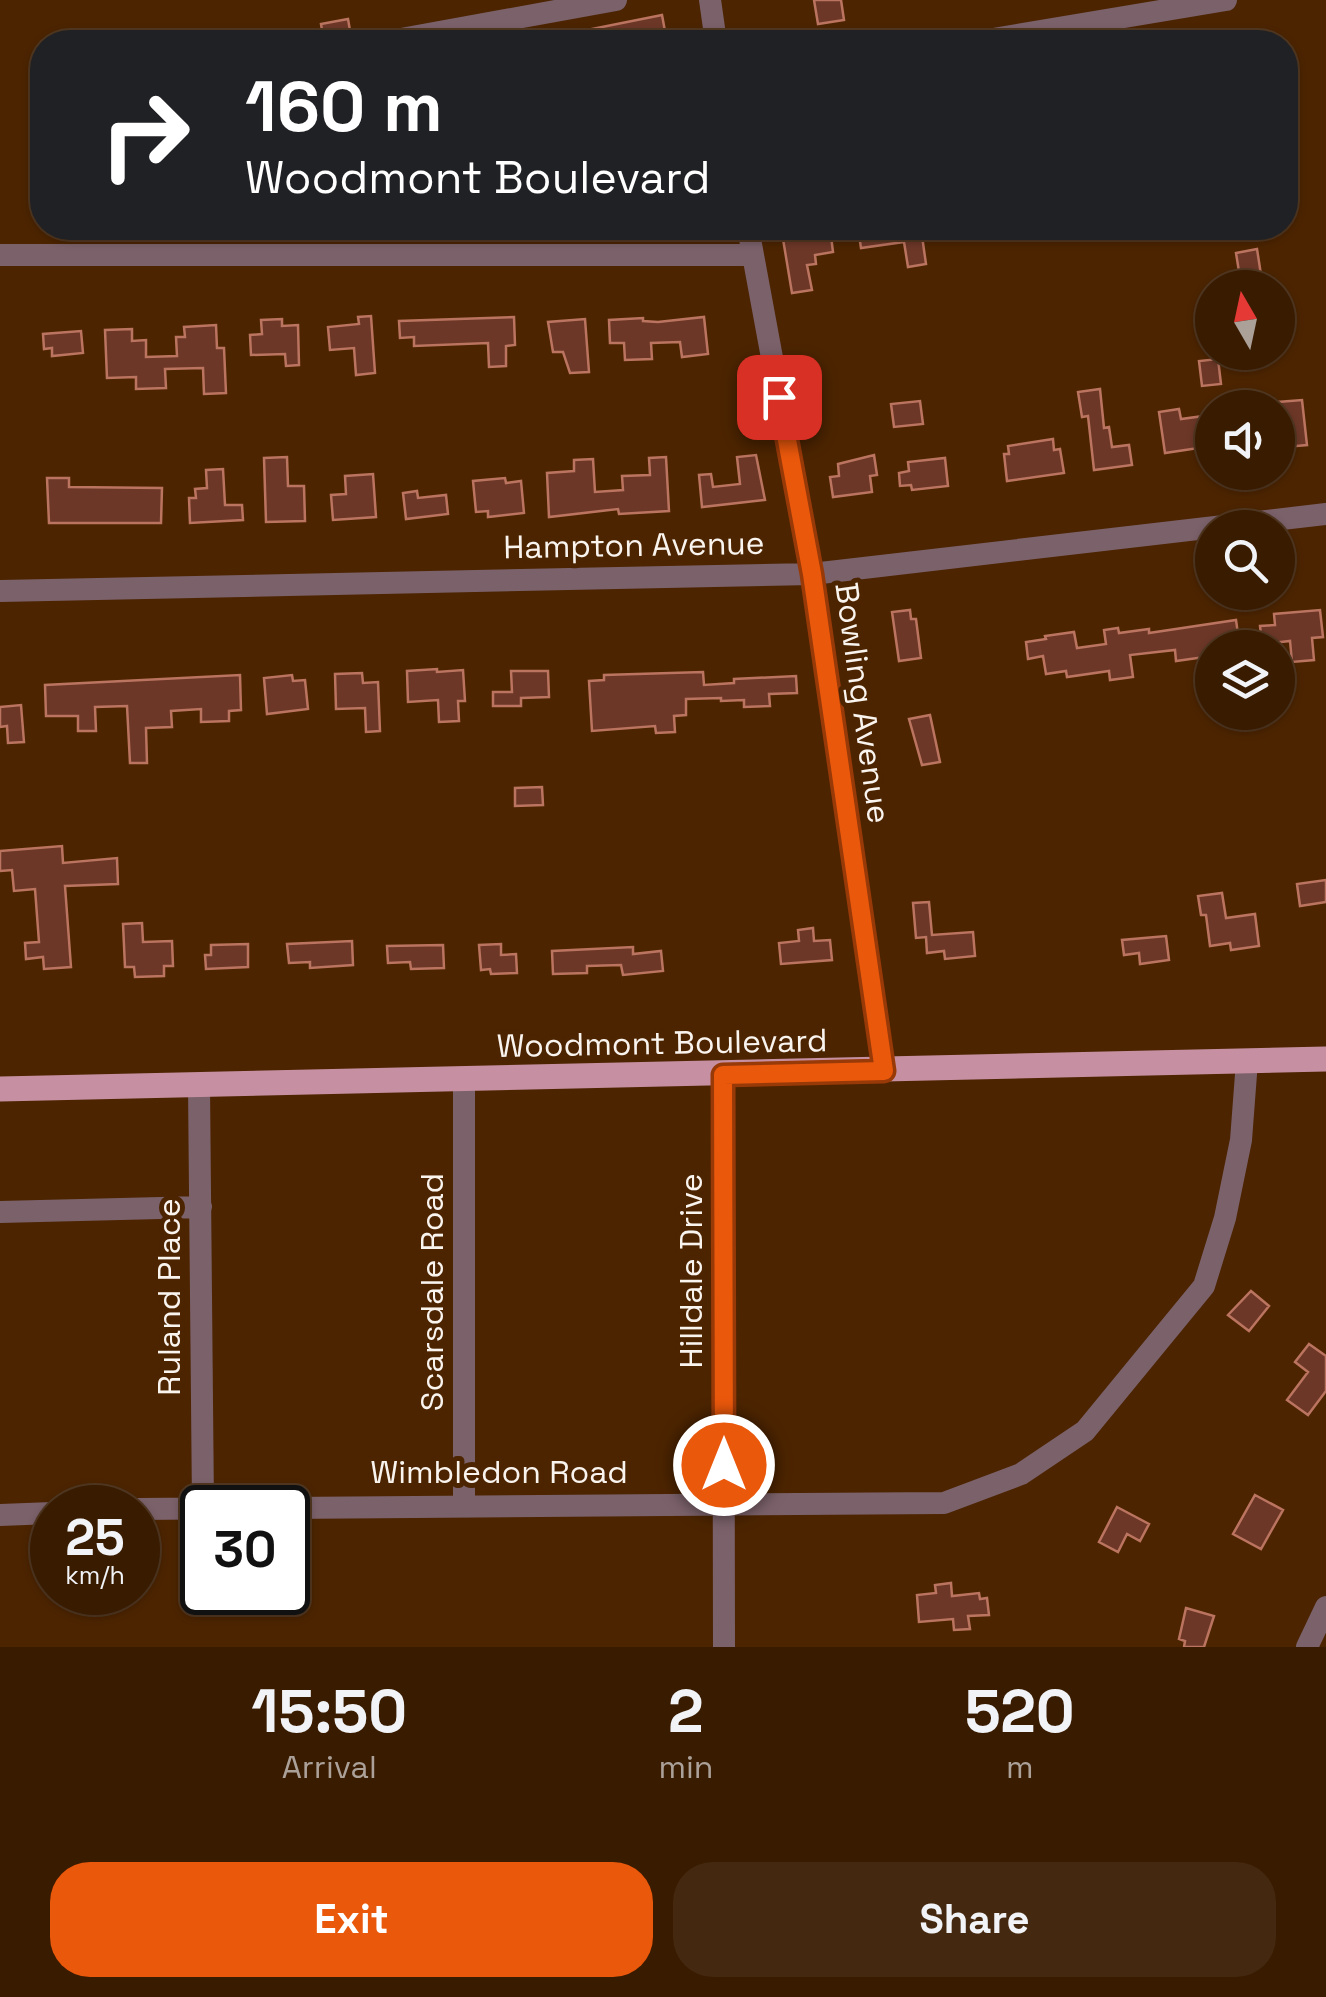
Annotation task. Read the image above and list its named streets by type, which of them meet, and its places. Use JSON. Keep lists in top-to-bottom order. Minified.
{"streets":{"main road":["Woodmont Boulevard"],"street":["Hampton Avenue","Bowling Avenue","Hilldale Drive","Scarsdale Road","Ruland Place","Wimbledon Road"]},"crossings":[["Hampton Avenue","Bowling Avenue"],["Bowling Avenue","Woodmont Boulevard"],["Woodmont Boulevard","Hilldale Drive"],["Woodmont Boulevard","Scarsdale Road"],["Woodmont Boulevard","Ruland Place"],["Woodmont Boulevard","Wimbledon Road"],["Hilldale Drive","Wimbledon Road"],["Scarsdale Road","Wimbledon Road"]],"north":"top","page":{"turn":["160 m","Woodmont Boulevard"],"speed":"25 km/h","limit":"30","eta":["15:50","Arrival","2","min","520","m"],"buttons":["Exit","Share"]}}
